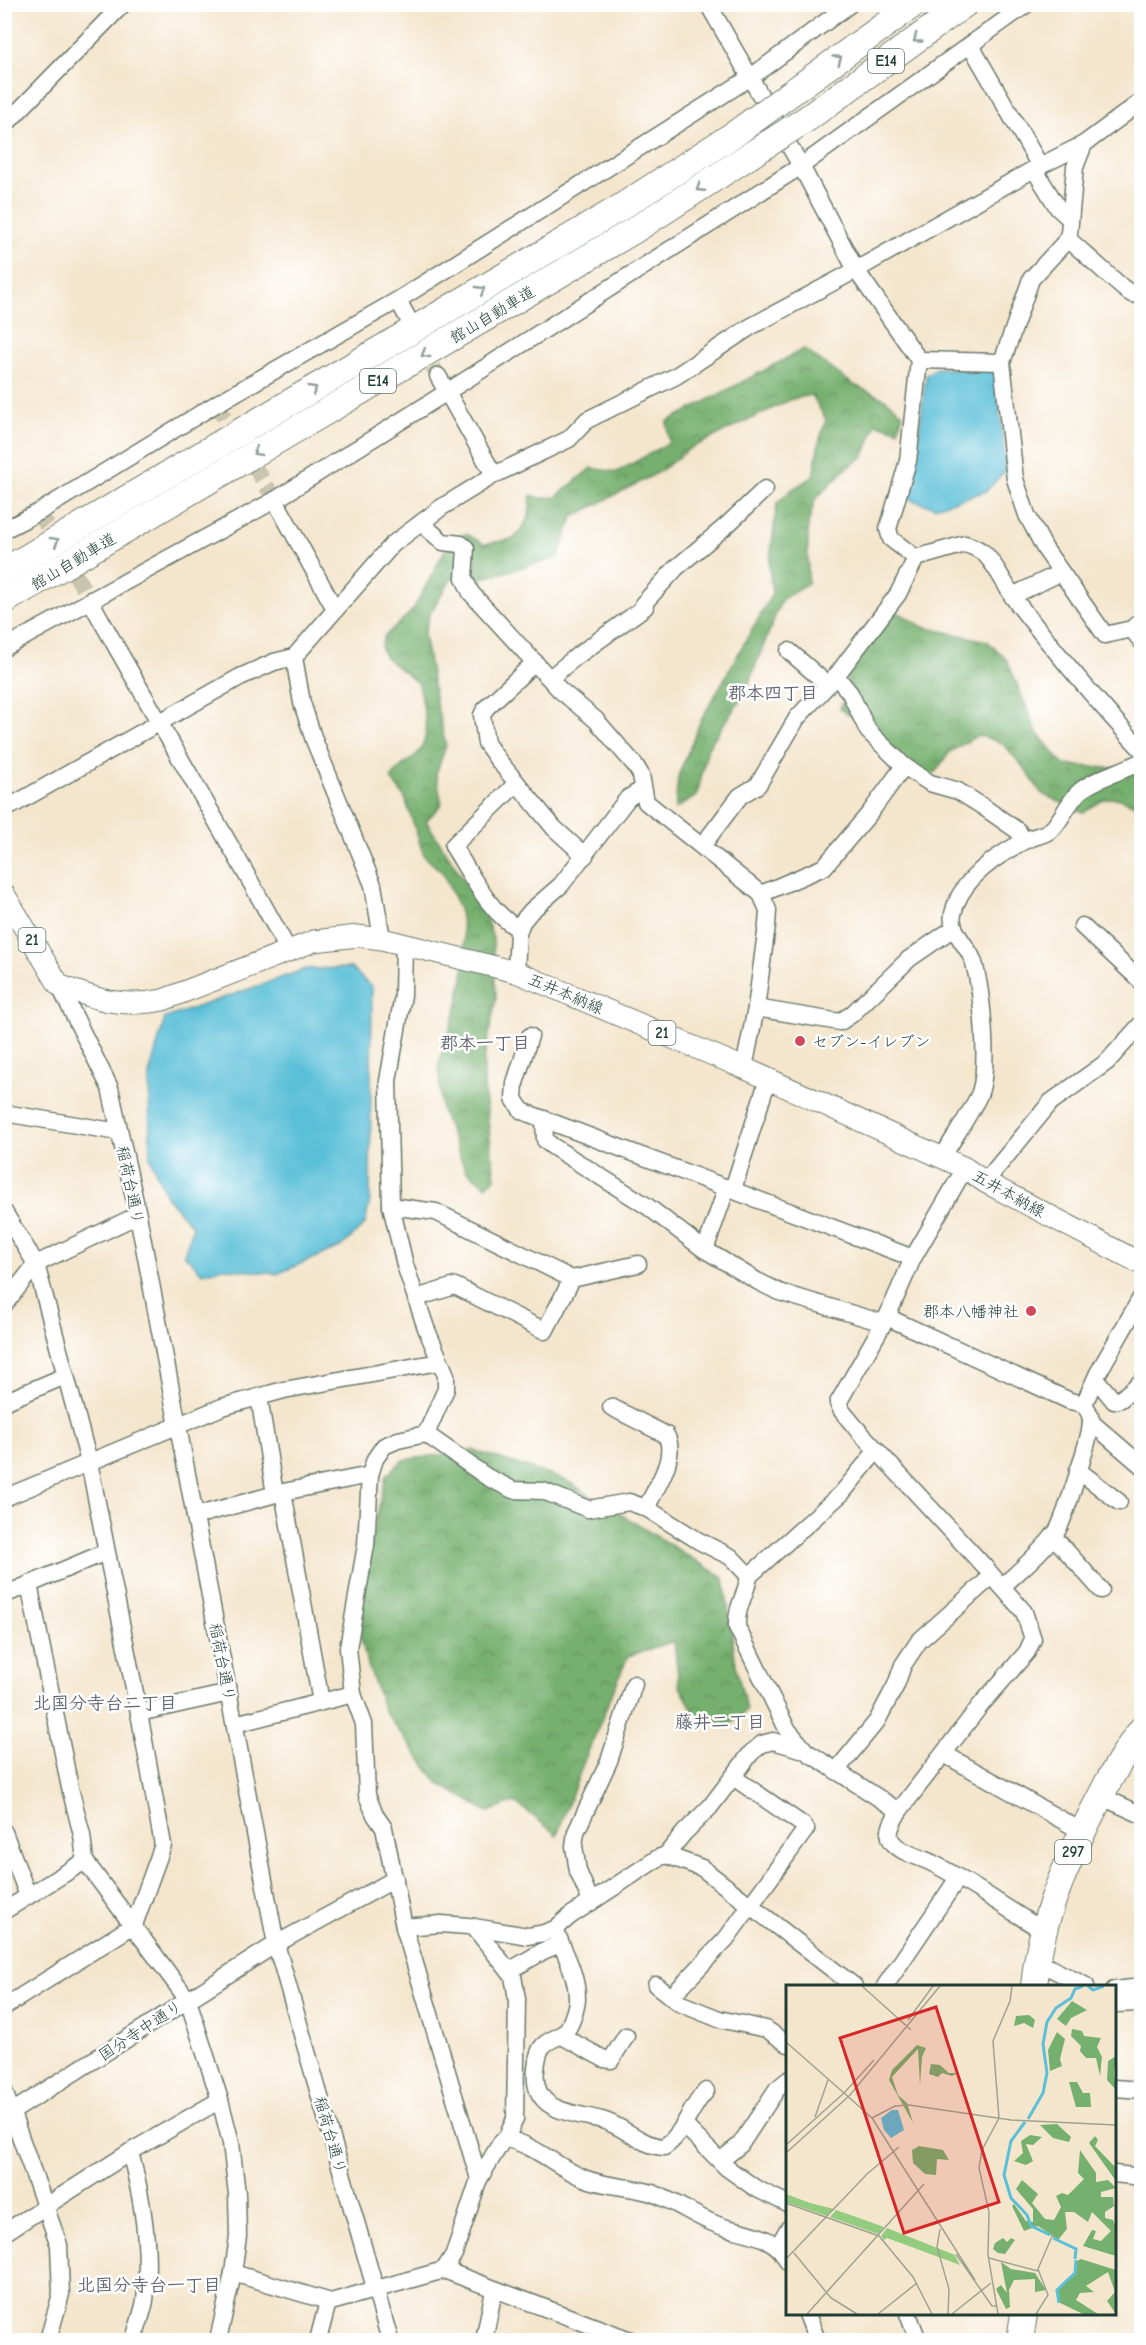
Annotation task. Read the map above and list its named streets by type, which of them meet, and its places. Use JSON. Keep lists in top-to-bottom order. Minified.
{"streets":{"highway":["E14","館山自動車道","297"],"main road":["21","五井本納線"],"street":["稲荷台通り","国分寺中通り"]},"crossings":[["21","五井本納線"],["21","稲荷台通り"],["五井本納線","稲荷台通り"],["稲荷台通り","国分寺中通り"]],"districts":["郡本四丁目","郡本一丁目","北国分寺台二丁目","藤井二丁目","北国分寺台一丁目"],"places":["セブン-イレブン","郡本八幡神社"]}
